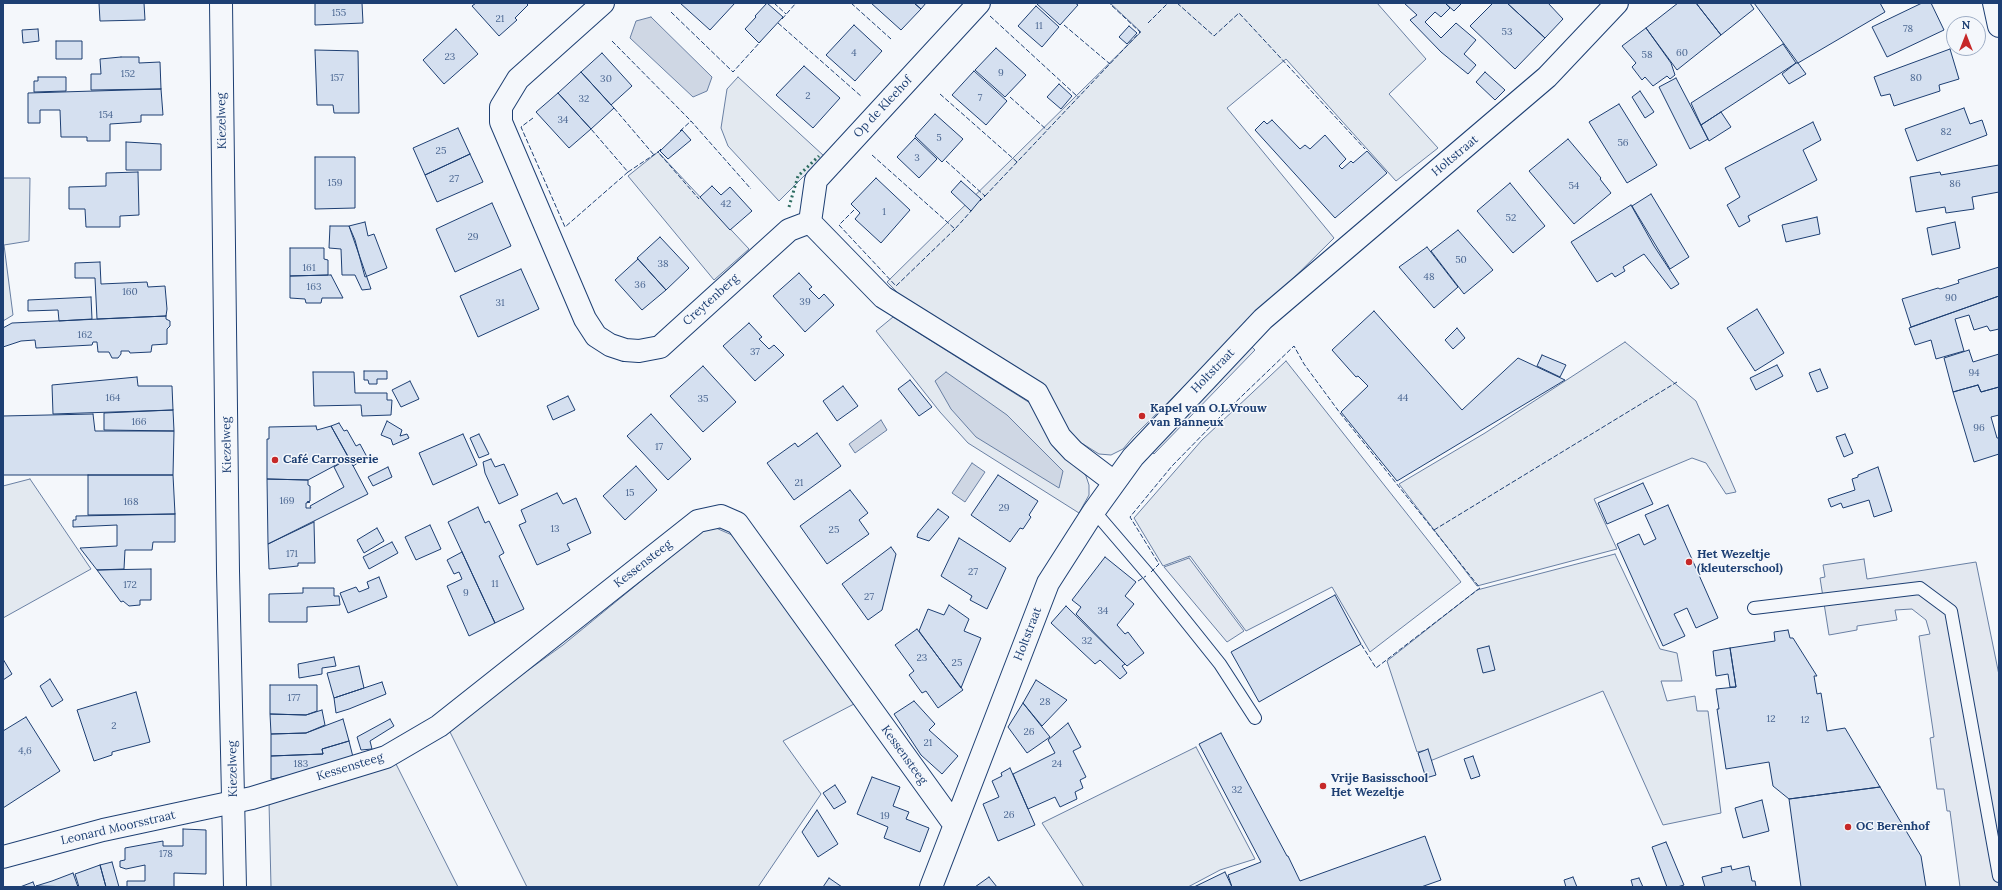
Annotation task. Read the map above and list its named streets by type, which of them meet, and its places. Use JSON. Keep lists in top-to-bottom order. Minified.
{"streets":{"street":["Op de Kleehof","Kiezelweg","Holtstraat","Creytenberg","Kessensteeg","Leonard Moorsstraat"]},"crossings":[["Op de Kleehof","Creytenberg"],["Kiezelweg","Kessensteeg"],["Kiezelweg","Leonard Moorsstraat"],["Holtstraat","Kessensteeg"],["Kessensteeg","Leonard Moorsstraat"]],"places":["Kapel van O.L.Vrouw van Banneux","Café Carrosserie","Het Wezeltje (kleuterschool)","Vrije Basisschool Het Wezeltje","OC Berenhof"],"house_numbers":["155","21","11","78","53","4","60","58","23","9","152","157","80","30","2","7","32","154","34","82","5","56","25","3","27","159","86","54","42","1","52","29","50","38","161","48","36","163","160","90","39","31","162","37","94","164","44","35","166","96","17","21","15","169","168","29","13","25","171","27","11","172","9","27","34","32","23","25","177","28","12","12","2","26","21","4,6","183","24","32","26","19","178"],"north":"top"}
